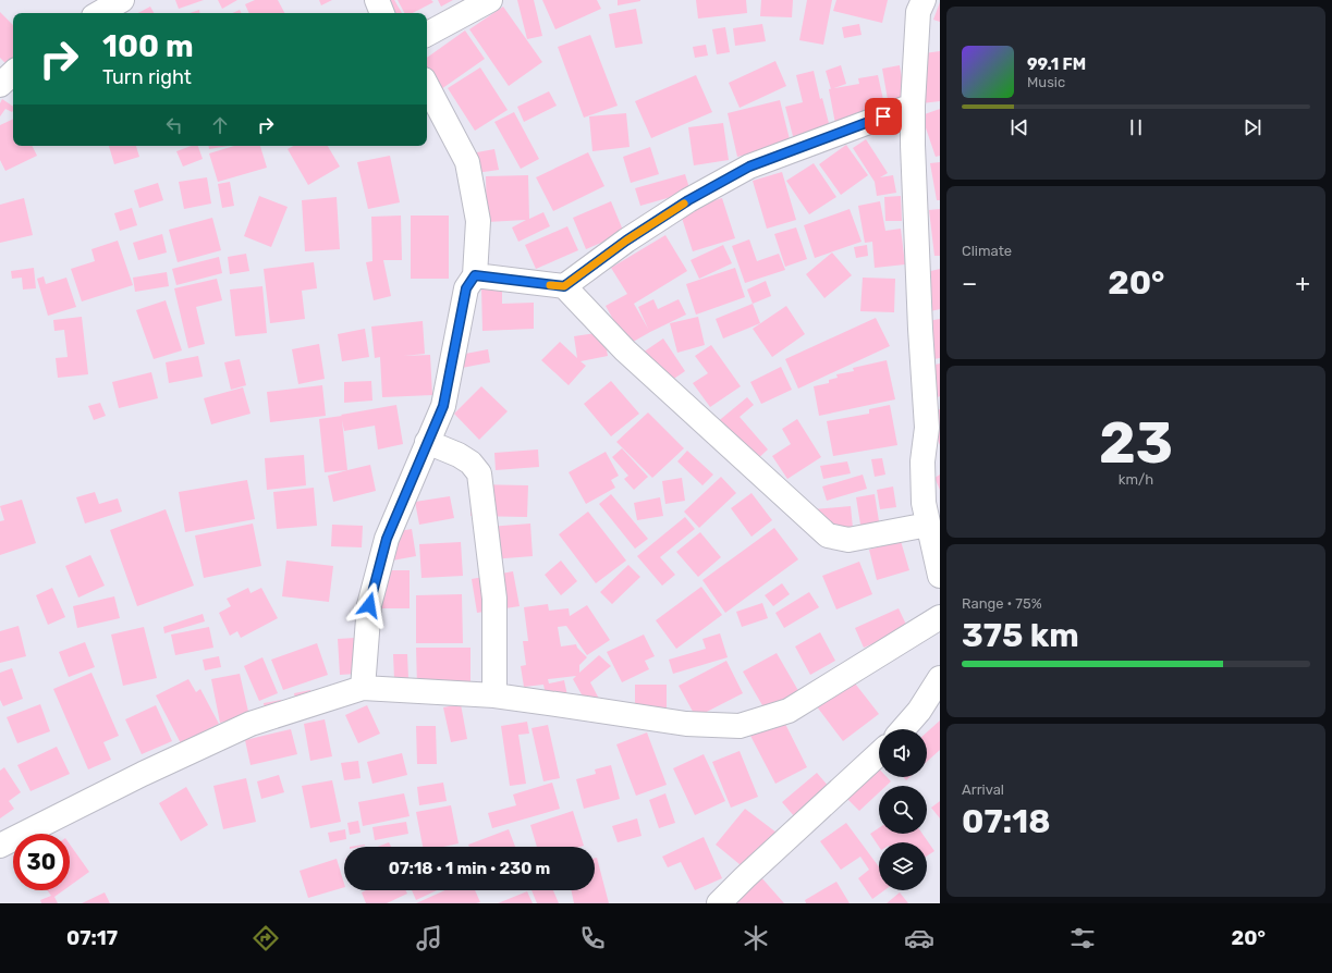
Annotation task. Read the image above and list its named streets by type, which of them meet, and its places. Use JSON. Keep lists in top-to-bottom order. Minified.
{"page":{"turn":["100 m","Turn right"],"song":["99.1 FM","Music"],"tile":["Climate",["23","km/h"],["Range · 75%","375 km"],["Arrival","07:18"]],"heat":["−","20°","+"],"limit":"30","trip":"07:18 · 1 min · 230 m","tabs":["07:17","20°"]}}
